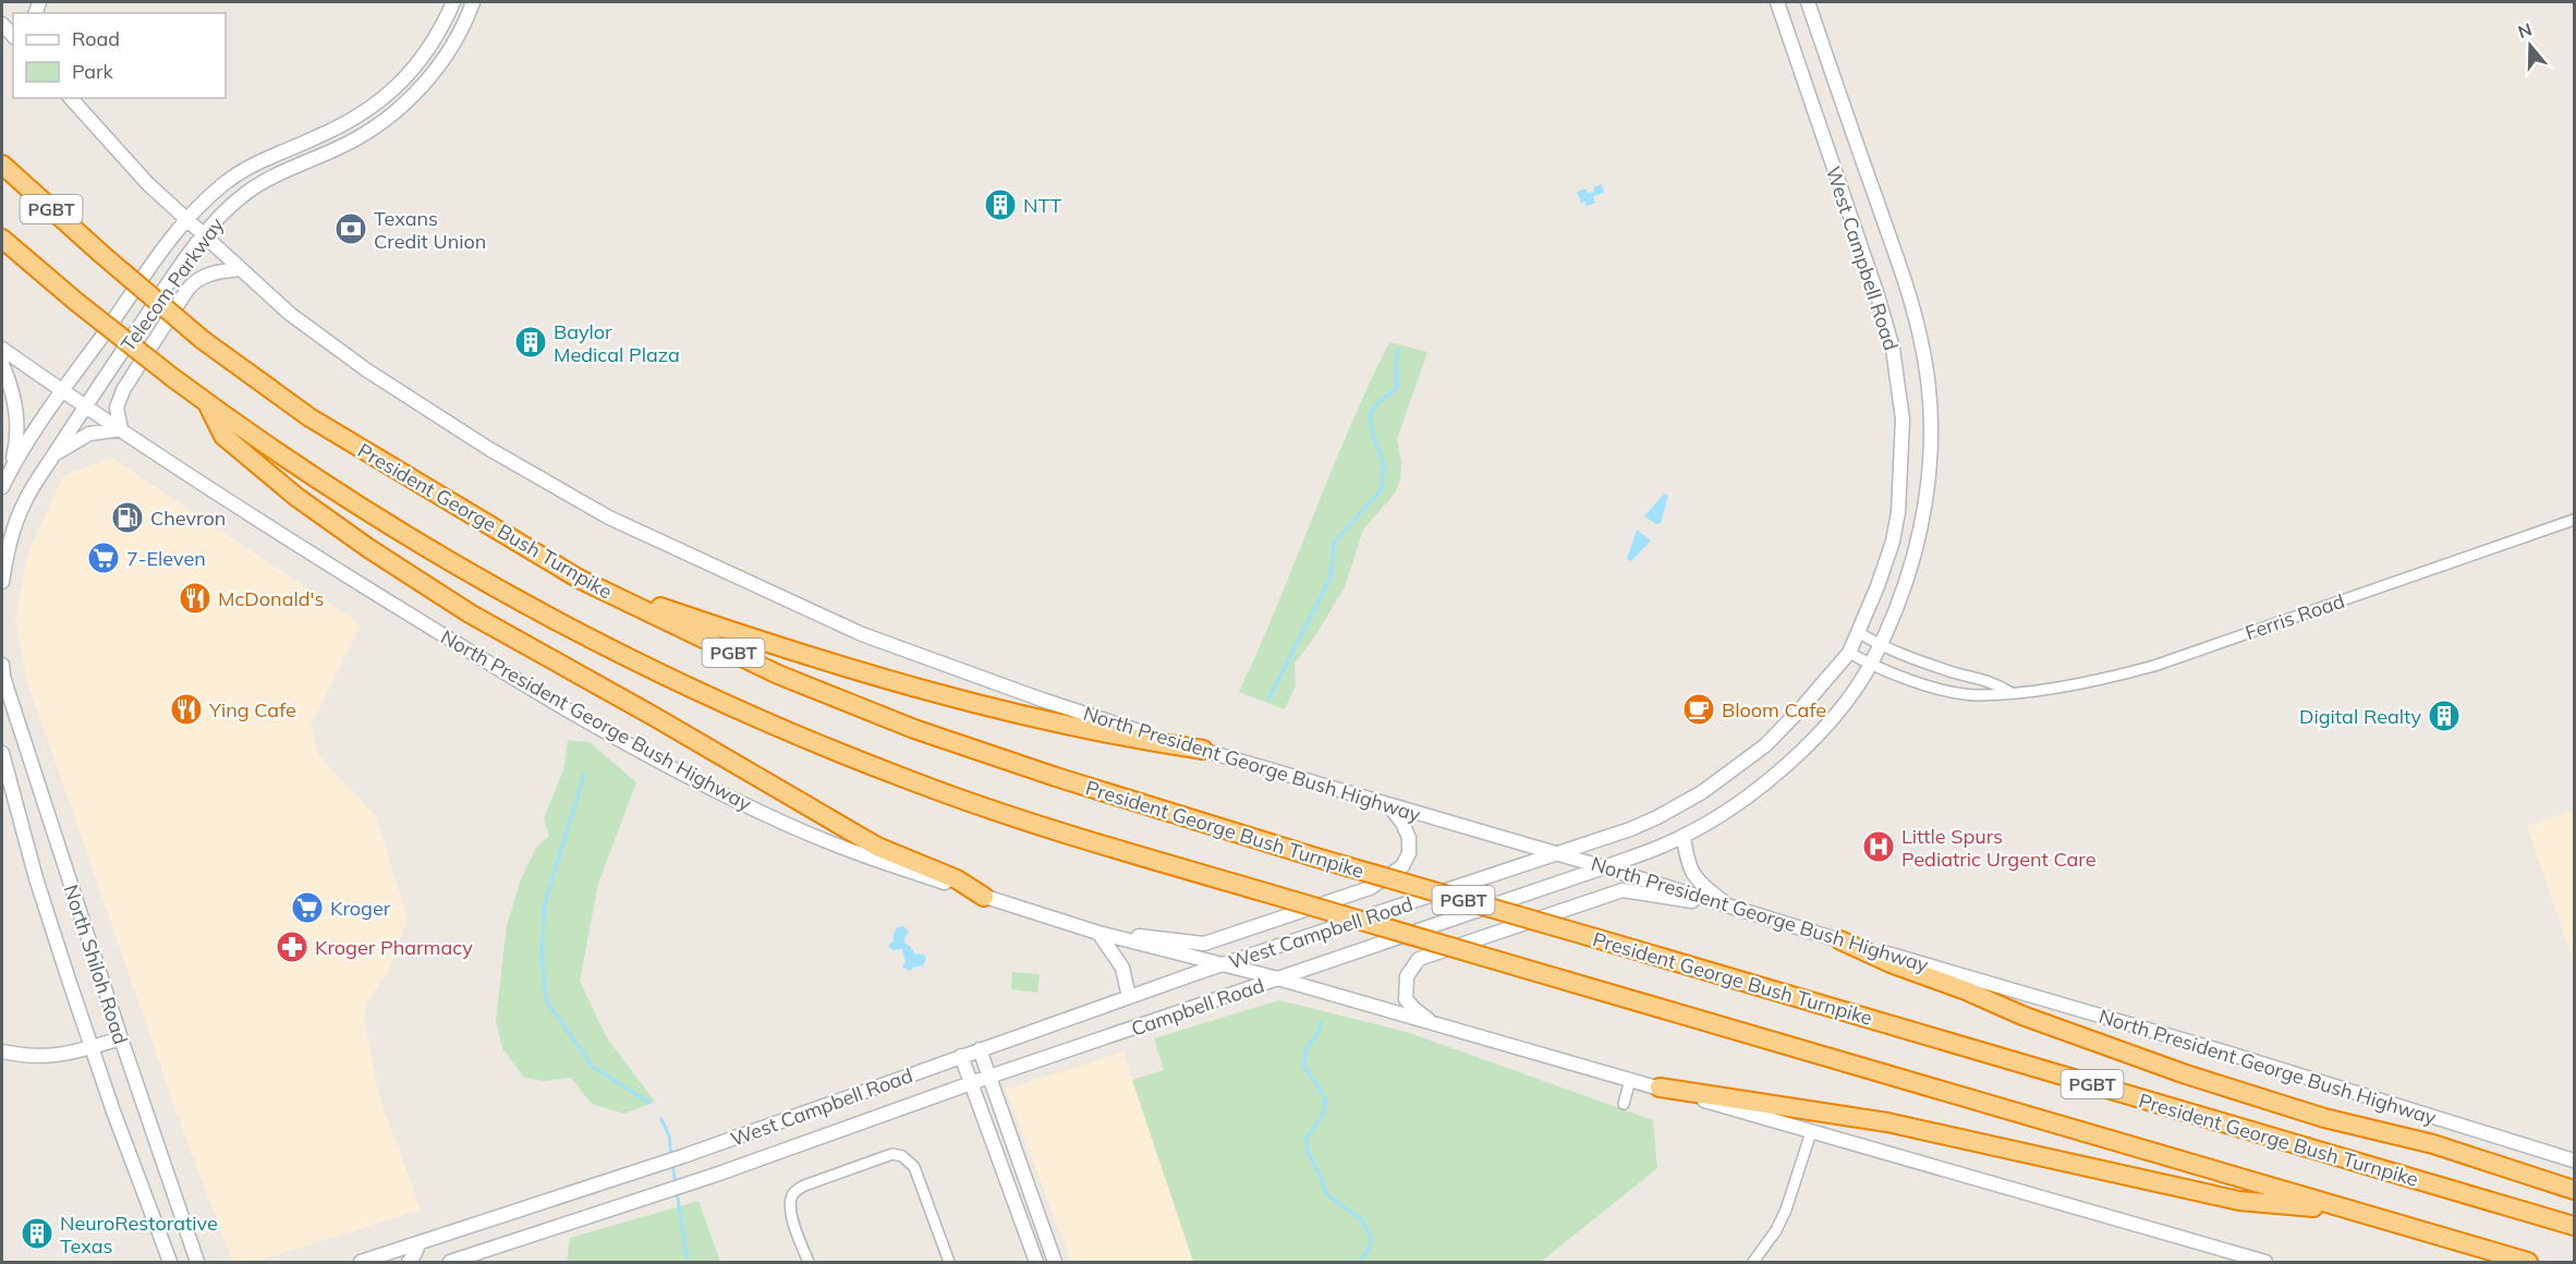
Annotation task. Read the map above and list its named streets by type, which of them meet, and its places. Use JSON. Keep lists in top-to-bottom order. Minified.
{"streets":{"highway":["PGBT","President George Bush Turnpike"],"main road":["West Campbell Road","Telecom Parkway","North President George Bush Highway","North Shiloh Road","Campbell Road"],"street":["Ferris Road"]},"crossings":[["West Campbell Road","Ferris Road"],["West Campbell Road","North President George Bush Highway"],["West Campbell Road","Campbell Road"],["Telecom Parkway","North President George Bush Highway"],["North President George Bush Highway","Campbell Road"]],"places":{"building":["NTT","Baylor Medical Plaza","Digital Realty","NeuroRestorative Texas"],"bank":["Texans Credit Union"],"fuel station":["Chevron"],"supermarket":["7-Eleven","Kroger"],"restaurant":["McDonald's","Ying Cafe"],"cafe":["Bloom Cafe"],"hospital":["Little Spurs Pediatric Urgent Care"],"pharmacy":["Kroger Pharmacy"]},"legend":["Road","Park"],"north":"top"}
